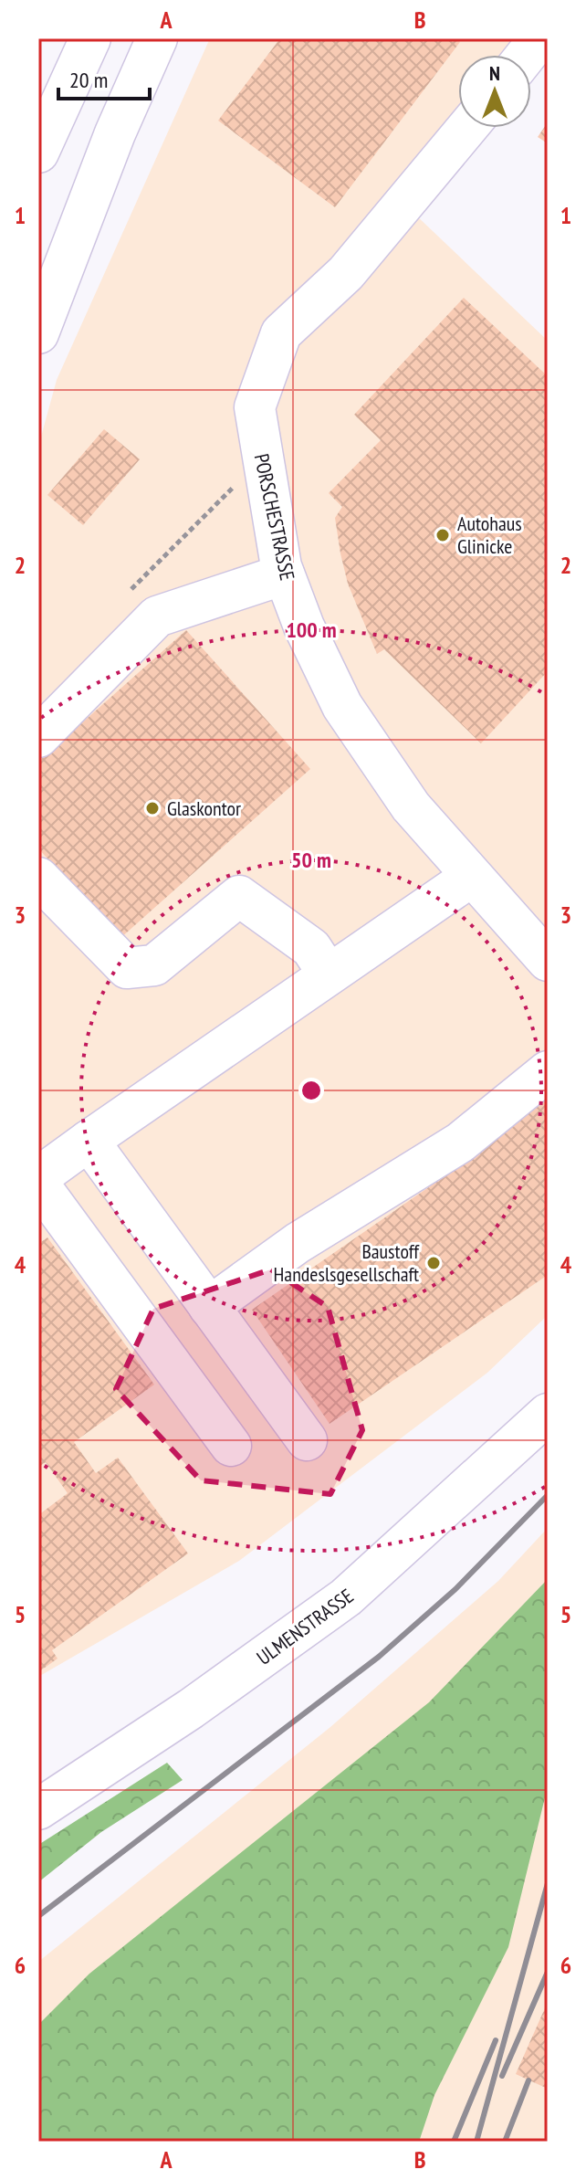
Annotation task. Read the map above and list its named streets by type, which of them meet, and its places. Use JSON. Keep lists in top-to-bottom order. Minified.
{"streets":{"main road":["PORSCHESTRASSE","ULMENSTRASSE"]},"places":["Autohaus Glinicke","Glaskontor","Baustoff Handeslsgesellschaft"],"scale_bar":"20 m","north":"top","grid":{"columns":["A","B"],"rows":["1","2","3","4","5","6"]},"rings":["100 m","50 m"]}
